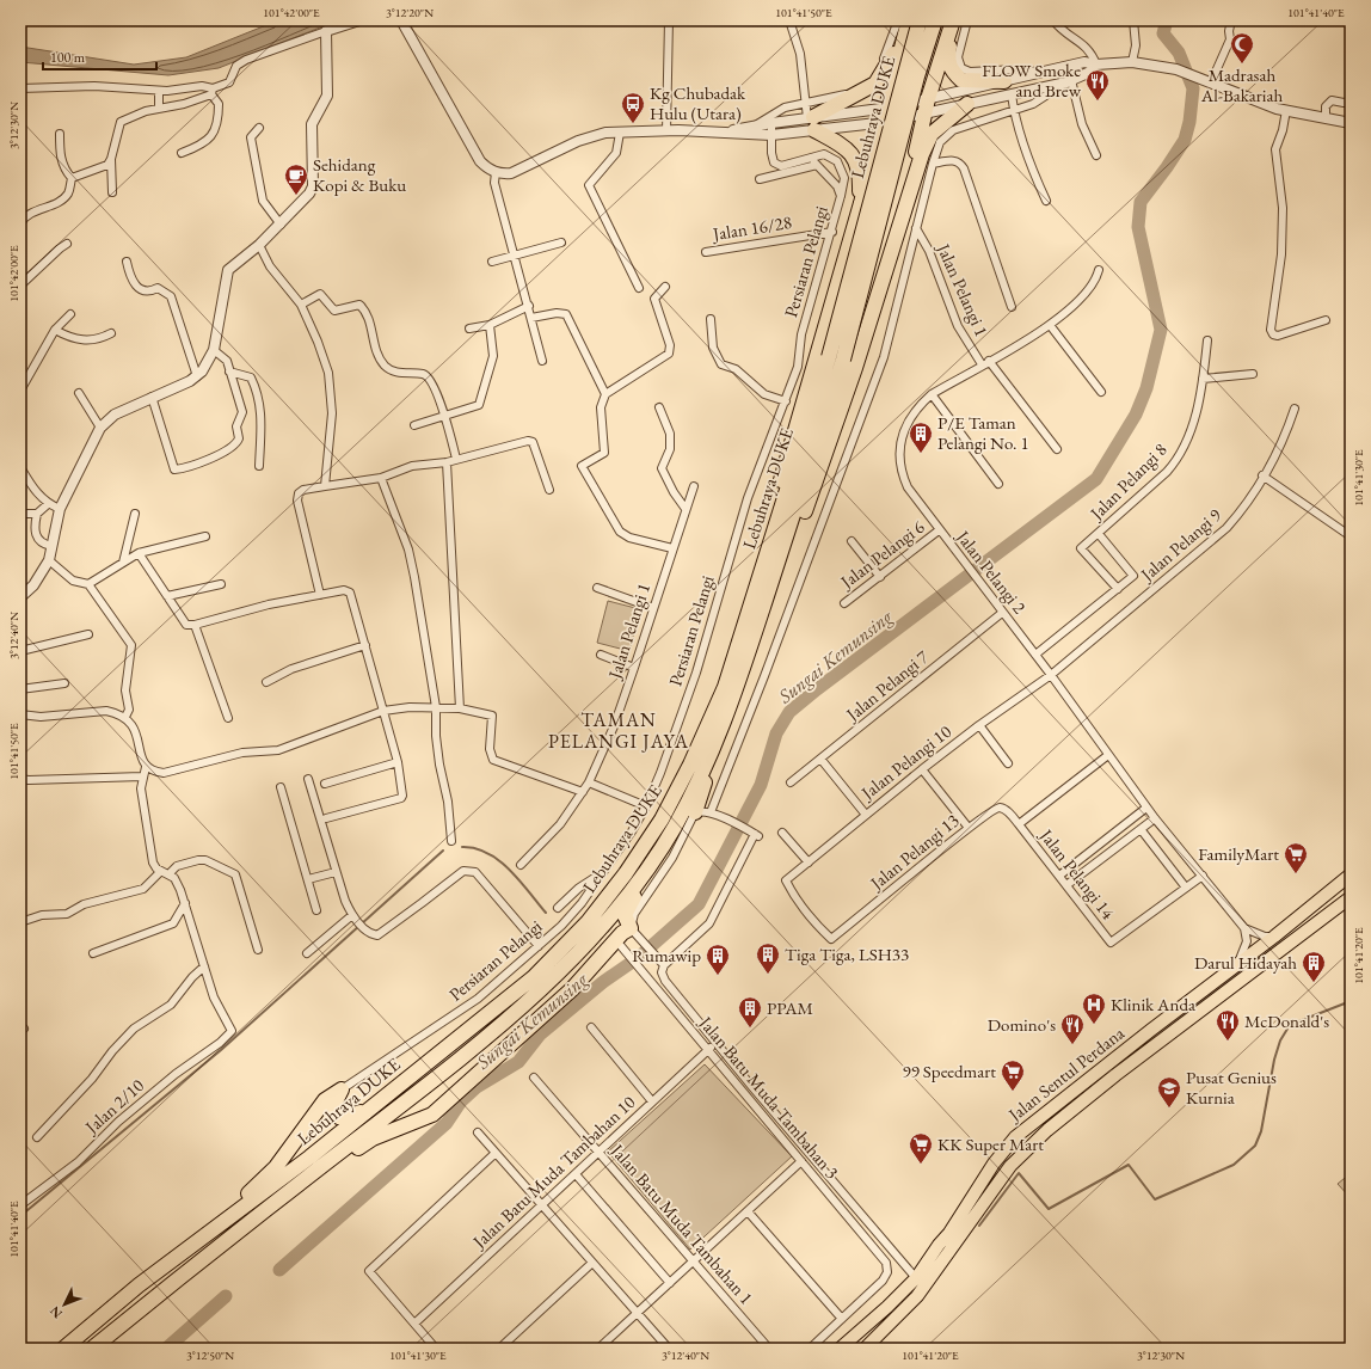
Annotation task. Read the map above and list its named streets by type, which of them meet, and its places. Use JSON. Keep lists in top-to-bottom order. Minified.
{"streets":{"highway":["Lebuhraya DUKE"],"main road":["Jalan Sentul Perdana"],"street":["Jalan 16/28","Persiaran Pelangi","Jalan Pelangi 1","Jalan Pelangi 8","Jalan Pelangi 9","Jalan Pelangi 6","Jalan Pelangi 2","Jalan Pelangi 7","Jalan Pelangi 10","Jalan Pelangi 13","Jalan Pelangi 14","Jalan Batu Muda Tambahan 3","Jalan 2/10","Jalan Batu Muda Tambahan 10","Jalan Batu Muda Tambahan 1"]},"crossings":[["Jalan 16/28","Persiaran Pelangi"],["Jalan Pelangi 1","Jalan Pelangi 2"],["Jalan Pelangi 8","Jalan Pelangi 2"],["Jalan Pelangi 9","Jalan Pelangi 2"],["Jalan Pelangi 9","Jalan Pelangi 10"],["Jalan Pelangi 6","Jalan Pelangi 2"],["Jalan Pelangi 2","Jalan Pelangi 7"],["Jalan Pelangi 2","Jalan Pelangi 10"],["Jalan Pelangi 10","Jalan Pelangi 13"],["Jalan Pelangi 13","Jalan Pelangi 14"],["Jalan Batu Muda Tambahan 3","Jalan Batu Muda Tambahan 10"],["Jalan Batu Muda Tambahan 10","Jalan Batu Muda Tambahan 1"]],"districts":["TAMAN PELANGI JAYA"],"water":["Sungai Kemunsing"],"places":{"mosque":["Madrasah Al-Bakariah"],"restaurant":["FLOW Smoke and Brew","McDonald's","Domino's"],"bus stop":["Kg Chubadak Hulu (Utara)"],"cafe":["Sehidang Kopi & Buku"],"building":["P/E Taman Pelangi No. 1","Tiga Tiga, LSH33","Rumawip","Darul Hidayah","PPAM"],"supermarket":["FamilyMart","99 Speedmart","KK Super Mart"],"hospital":["Klinik Anda"],"school or university":["Pusat Genius Kurnia"]},"scale_bar":"100 m","north":"bottom left","coordinates":["101°42'00\"E","3°12'20\"N","101°41'50\"E","101°41'40\"E","3°12'30\"N","101°41'30\"E","3°12'40\"N","101°41'20\"E","3°12'50\"N"]}
